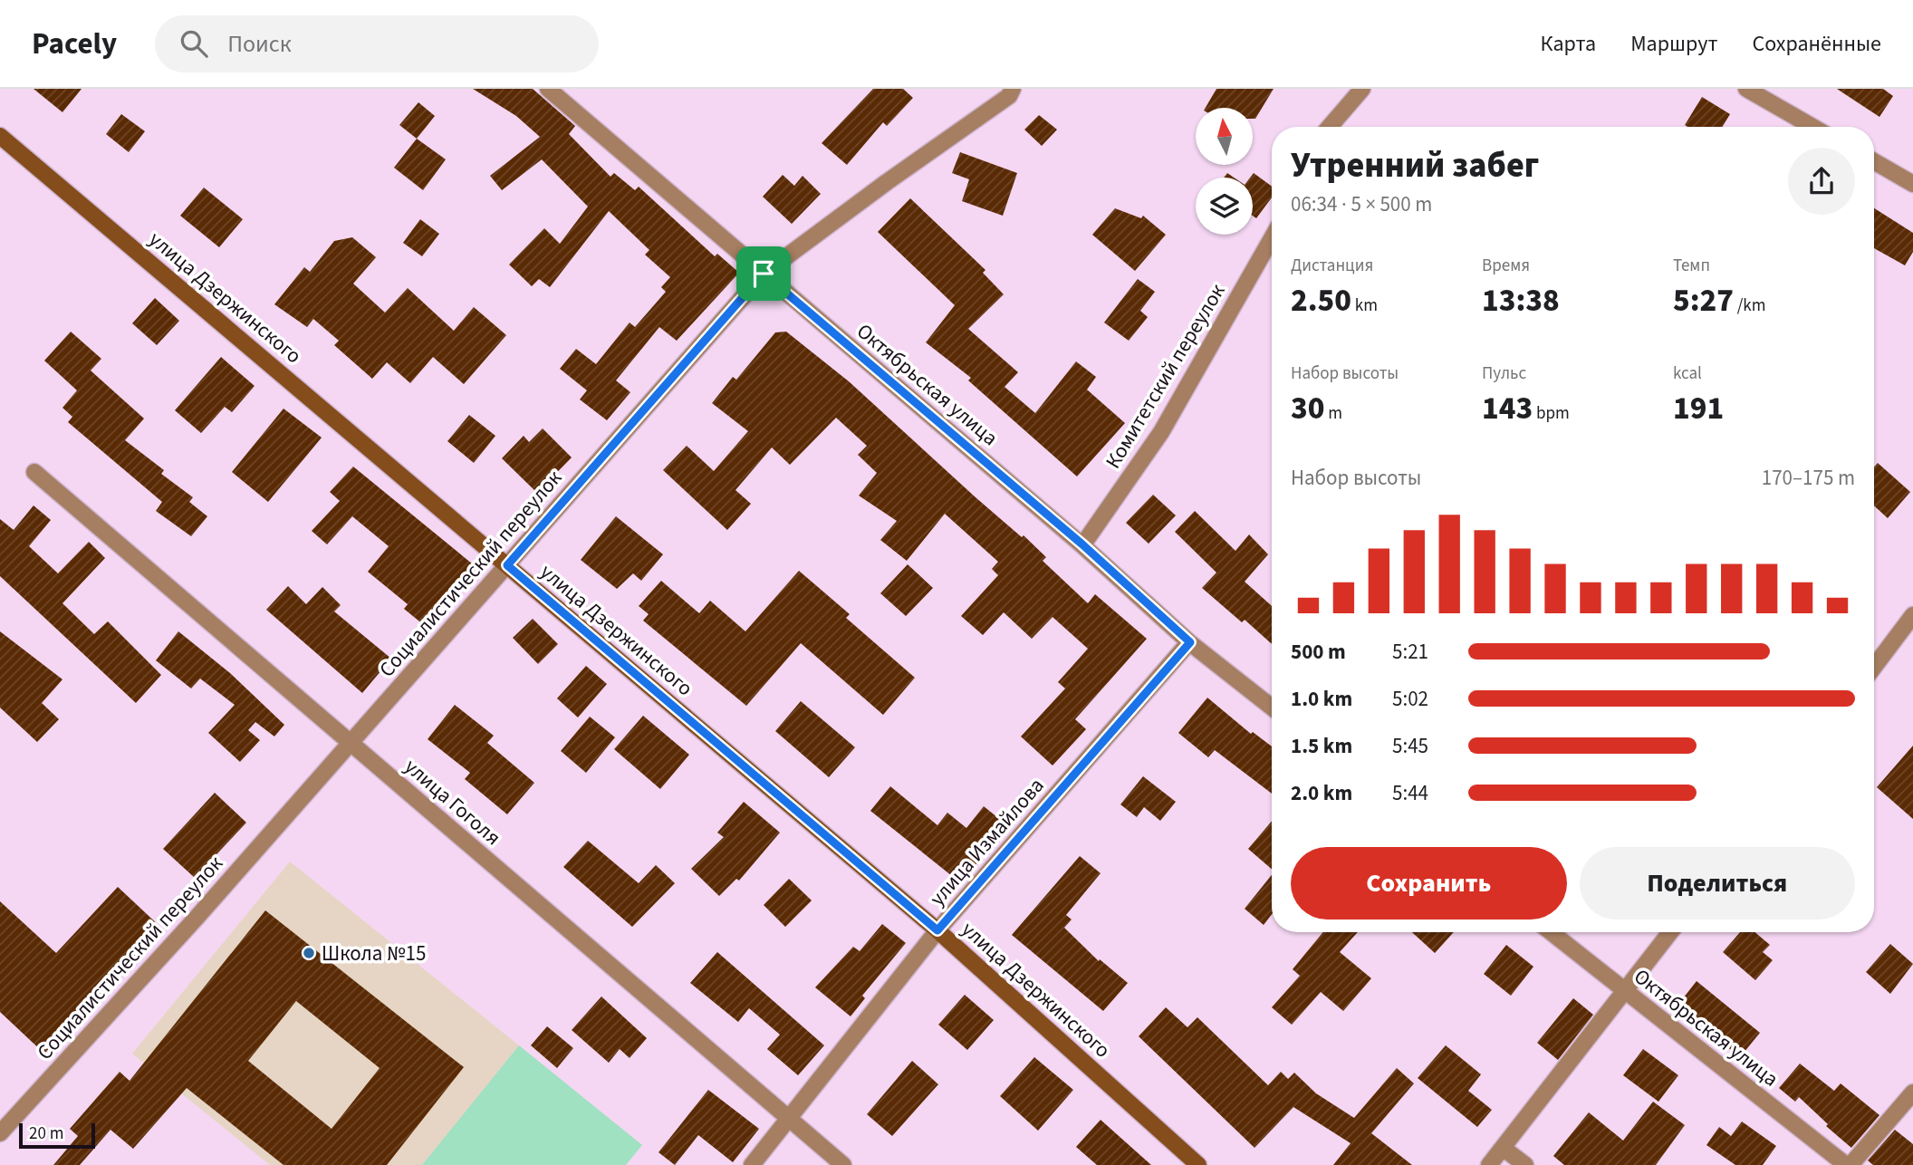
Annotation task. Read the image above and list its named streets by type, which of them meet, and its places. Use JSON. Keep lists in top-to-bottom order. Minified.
{"streets":{"street":["улица Дзержинского","Комитетский переулок","Октябрьская улица","Социалистический переулок","улица Гоголя","улица Измайлова"]},"crossings":[["улица Дзержинского","Социалистический переулок"],["улица Дзержинского","улица Измайлова"],["Комитетский переулок","Октябрьская улица"],["Октябрьская улица","Социалистический переулок"],["Октябрьская улица","улица Измайлова"],["Социалистический переулок","улица Гоголя"],["улица Гоголя","улица Измайлова"]],"places":["Школа №15"],"scale_bar":"20 m","north":"top","page":{"header":"Pacely","search":"Поиск","nav":["Карта","Маршрут","Сохранённые"],"heading":["Утренний забег","06:34 · 5 × 500 m"],"stats":[["Дистанция","2.50 km"],["Время","13:38"],["Темп","5:27 /km"],["Набор высоты","30 m"],["Пульс","143 bpm"],["kcal","191"]],"chart":["Набор высоты","170–175 m"],"list":[{"name":"500 m","note":"5:21"},{"name":"1.0 km","note":"5:02"},{"name":"1.5 km","note":"5:45"},{"name":"2.0 km","note":"5:44"}],"buttons":["Сохранить","Поделиться"],"scale":"20 m"}}
